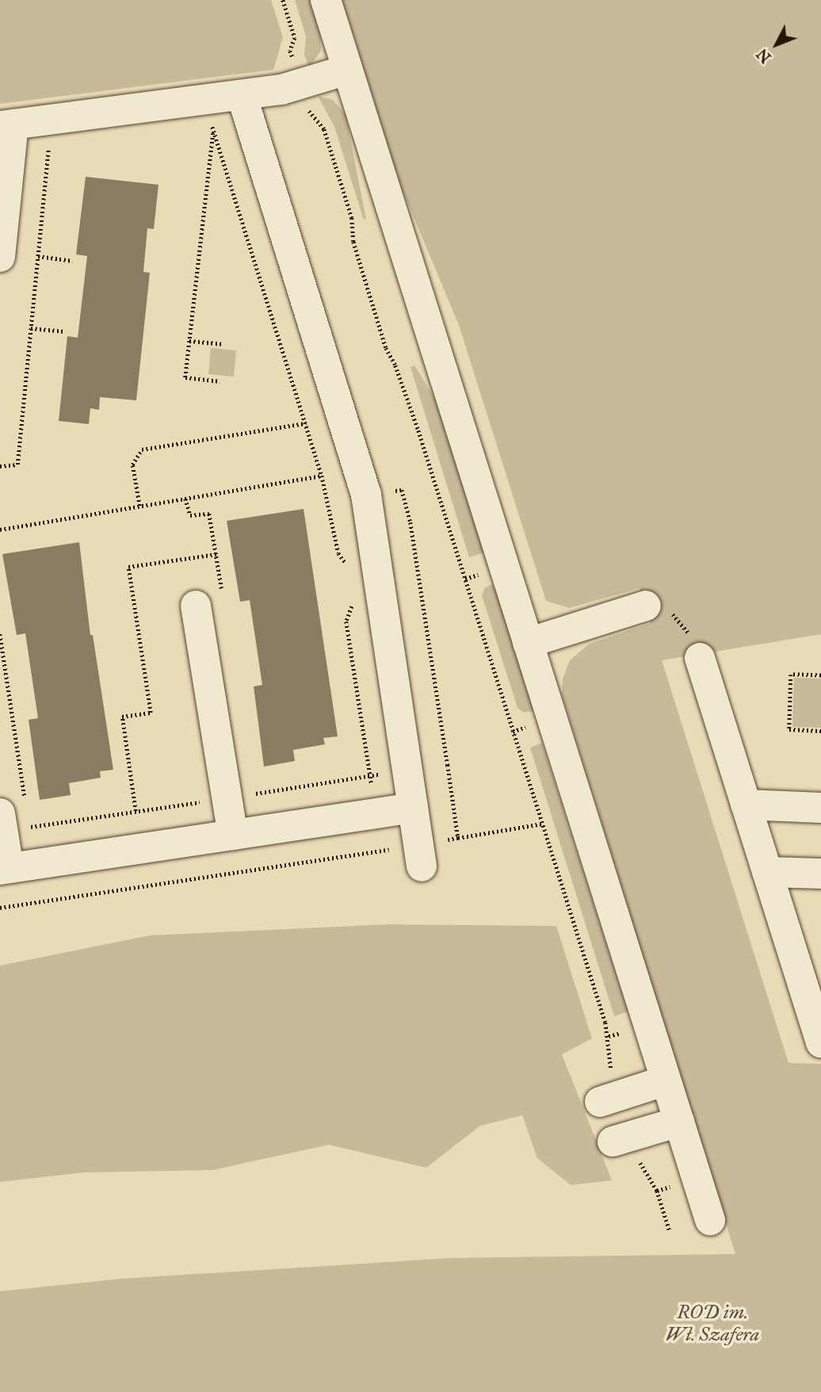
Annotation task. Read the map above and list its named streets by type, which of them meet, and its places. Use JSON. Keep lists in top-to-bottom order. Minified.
{"parks":["ROD im. Wł. Szafera"],"north":"bottom left"}
